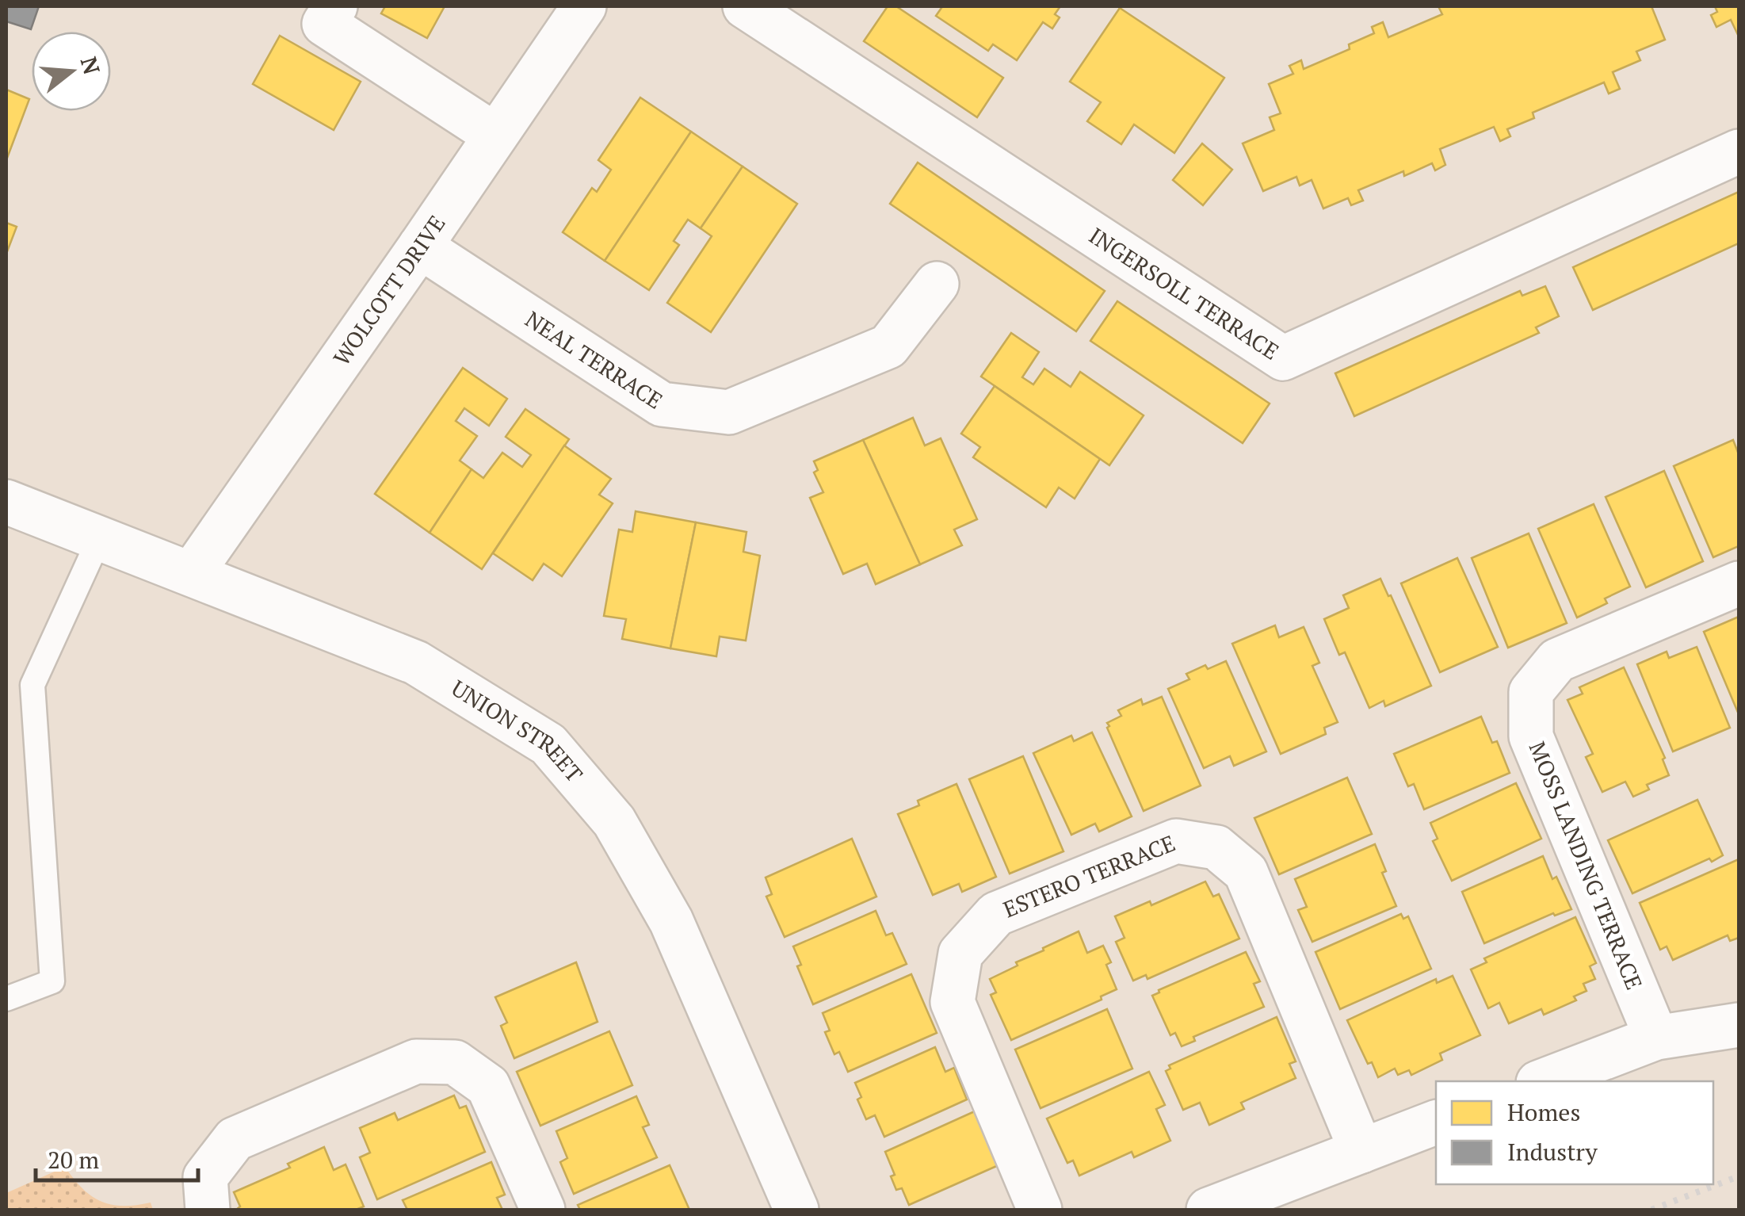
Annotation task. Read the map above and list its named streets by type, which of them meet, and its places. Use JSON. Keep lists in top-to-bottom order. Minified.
{"streets":{"street":["WOLCOTT DRIVE","INGERSOLL TERRACE","NEAL TERRACE","UNION STREET","MOSS LANDING TERRACE","ESTERO TERRACE"]},"crossings":[["WOLCOTT DRIVE","NEAL TERRACE"],["WOLCOTT DRIVE","UNION STREET"]],"legend":["Homes","Industry"],"scale_bar":"20 m","north":"right"}
